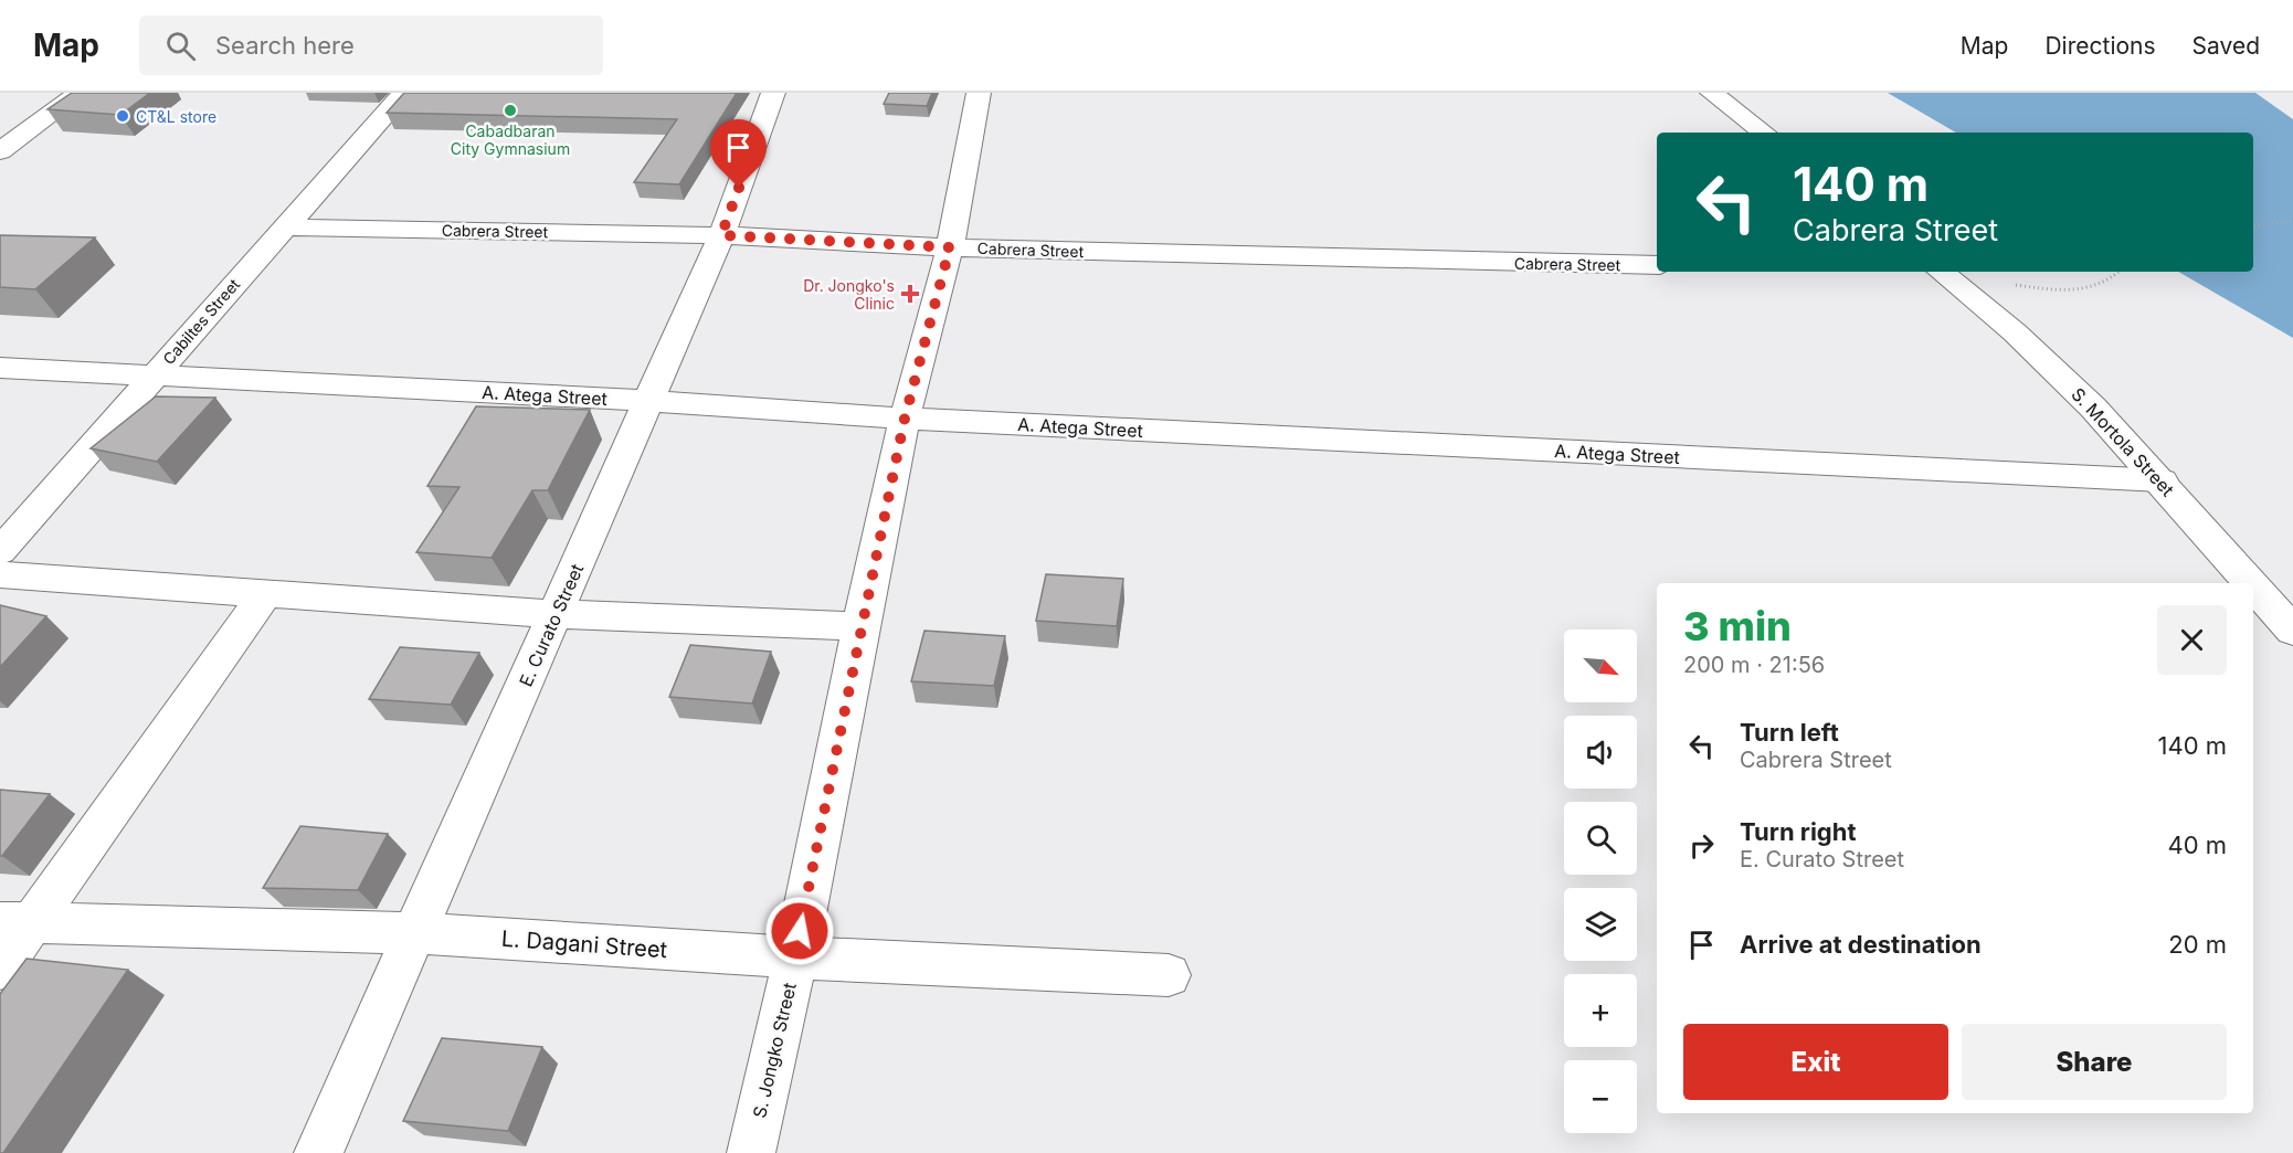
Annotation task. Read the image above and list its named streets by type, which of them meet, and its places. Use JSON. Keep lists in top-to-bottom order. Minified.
{"streets":{"street":["Cabrera Street","Cabiltes Street","A. Atega Street","S. Mortola Street","E. Curato Street","L. Dagani Street","S. Jongko Street"]},"crossings":[["Cabrera Street","Cabiltes Street"],["Cabrera Street","E. Curato Street"],["Cabrera Street","S. Jongko Street"],["Cabiltes Street","A. Atega Street"],["A. Atega Street","S. Mortola Street"],["A. Atega Street","E. Curato Street"],["A. Atega Street","S. Jongko Street"],["E. Curato Street","L. Dagani Street"],["L. Dagani Street","S. Jongko Street"]],"places":{"other":["Cabadbaran City Gymnasium","CT&L store"],"health":["Dr. Jongko's Clinic"]},"north":"bottom right","page":{"header":"Map","search":"Search here","nav":["Map","Directions","Saved"],"turn":["140 m","Cabrera Street"],"heading":["3 min","200 m · 21:56"],"map_buttons":["+","−"],"list":[{"name":"Turn left","note":"Cabrera Street","value":"140 m"},{"name":"Turn right","note":"E. Curato Street","value":"40 m"},{"name":"Arrive at destination","value":"20 m"}],"buttons":["Exit","Share"]}}
